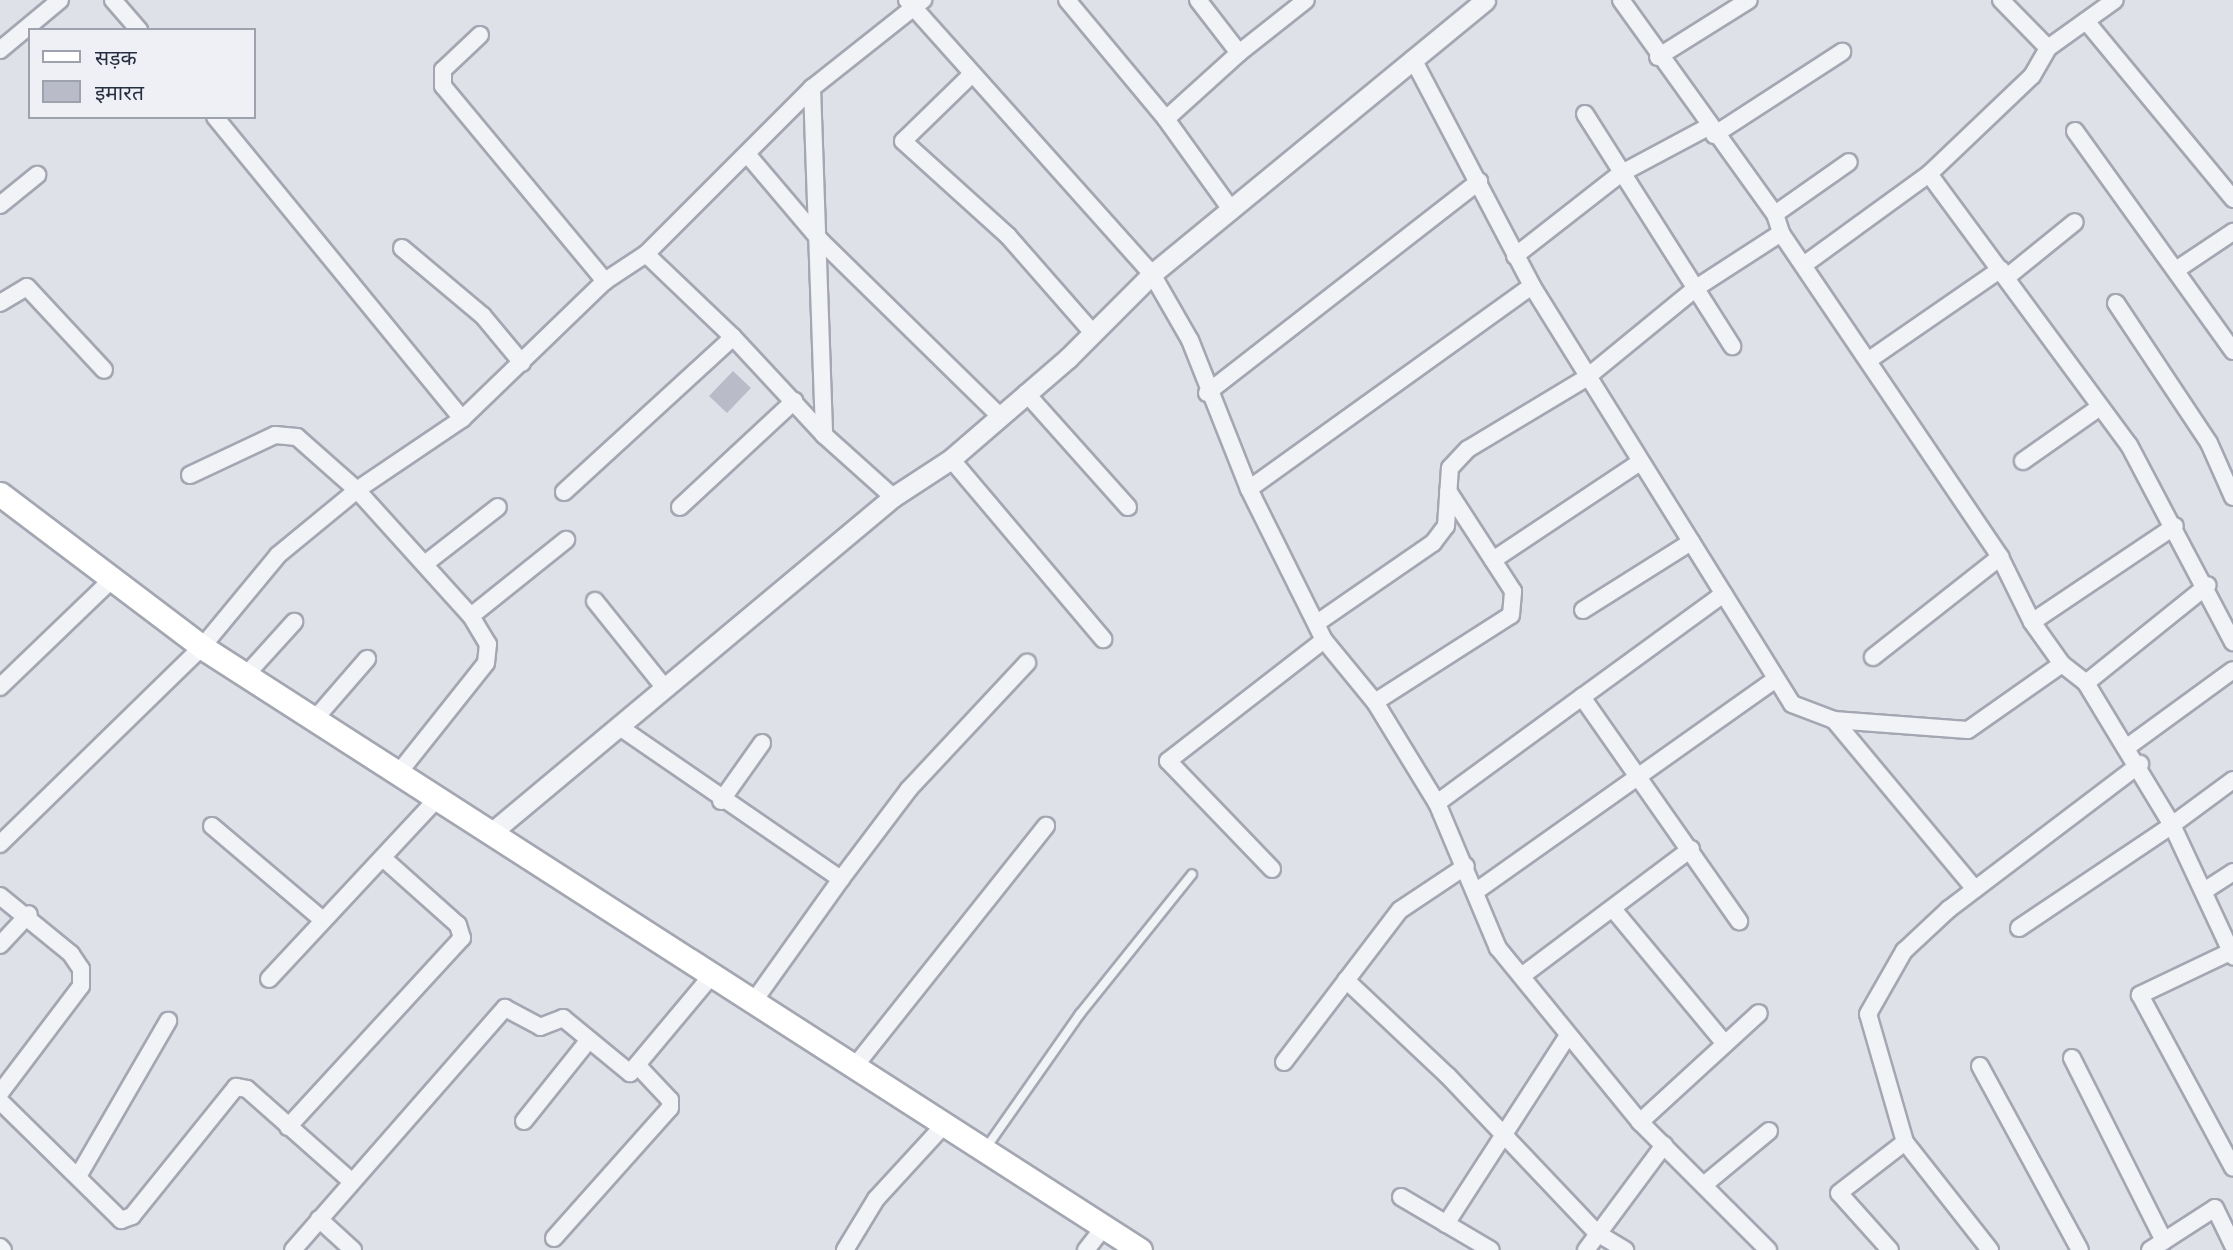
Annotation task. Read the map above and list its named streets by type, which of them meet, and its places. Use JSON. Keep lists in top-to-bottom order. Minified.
{"legend":["सड़क","इमारत"]}
